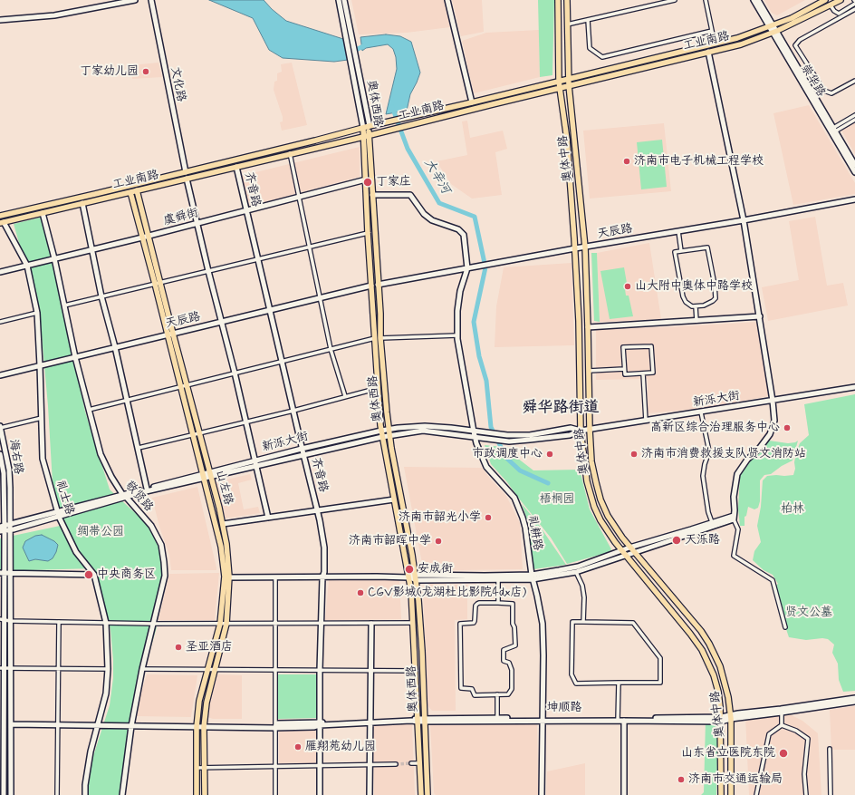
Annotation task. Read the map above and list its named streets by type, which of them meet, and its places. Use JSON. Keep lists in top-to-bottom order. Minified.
{"streets":{"main road":["工业南路","奥体西路","奥体中路","山左路"],"street":["崇华路","文化路","齐音路","虞舜街","天辰路","新泺大街","海右路","敬贤路","礼士路","礼耕路","坤顺路"]},"crossings":[["工业南路","崇华路"],["工业南路","文化路"],["工业南路","奥体西路"],["工业南路","奥体中路"],["工业南路","齐音路"],["工业南路","山左路"],["工业南路","敬贤路"],["工业南路","礼士路"],["奥体西路","虞舜街"],["奥体西路","天辰路"],["奥体西路","新泺大街"],["奥体西路","坤顺路"],["奥体中路","天辰路"],["奥体中路","新泺大街"],["奥体中路","坤顺路"],["齐音路","虞舜街"],["齐音路","天辰路"],["齐音路","新泺大街"],["齐音路","坤顺路"],["虞舜街","山左路"],["虞舜街","敬贤路"],["虞舜街","礼士路"],["天辰路","山左路"],["天辰路","敬贤路"],["天辰路","礼士路"],["天辰路","礼耕路"],["新泺大街","海右路"],["新泺大街","山左路"],["新泺大街","敬贤路"],["新泺大街","礼士路"],["新泺大街","礼耕路"],["海右路","坤顺路"],["山左路","坤顺路"],["敬贤路","坤顺路"],["礼士路","坤顺路"],["礼耕路","坤顺路"]],"districts":["舜华路街道"],"water":["大辛河"],"parks":["梧桐园","柏林","绸带公园","贤文公墓"],"places":["丁家幼儿园","济南市电子机械工程学校","丁家庄","山大附中奥体中路学校","高新区综合治理服务中心","市政调度中心","济南市消费救援支队贤文消防站","济南市韶光小学","天泺路","济南市韶晖中学","安成街","中央商务区","CGV影城(龙湖杜比影院4dx店)","圣亚酒店","雁翔苑幼儿园","山东省立医院东院","济南市交通运输局"]}
